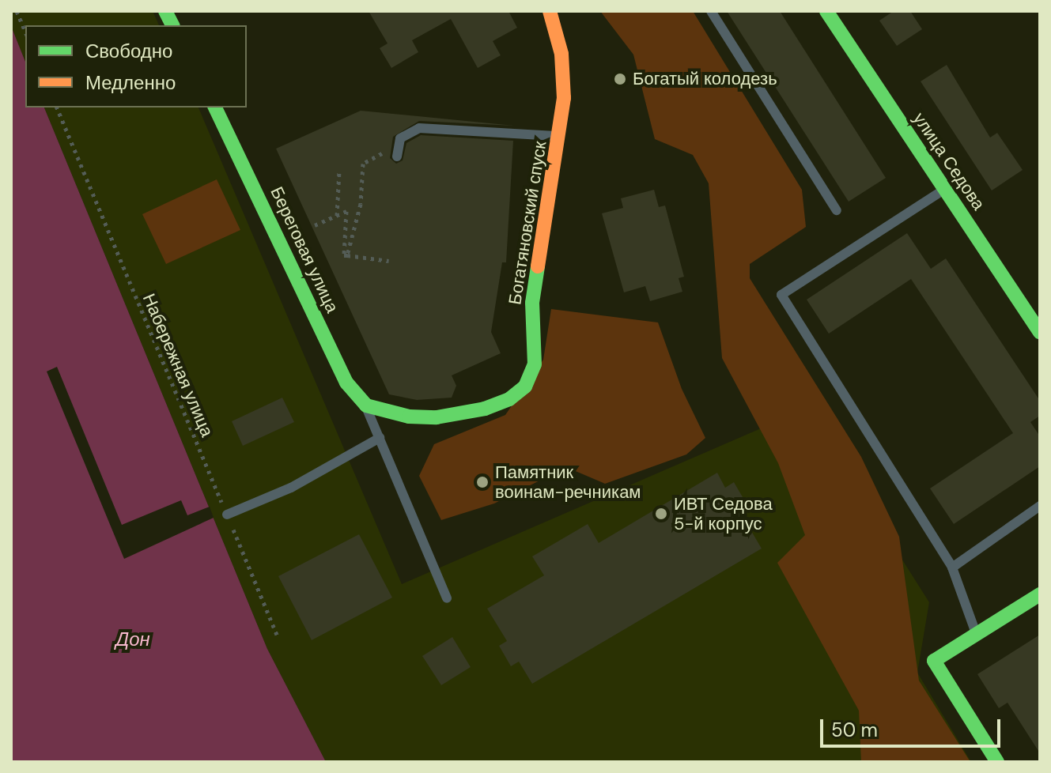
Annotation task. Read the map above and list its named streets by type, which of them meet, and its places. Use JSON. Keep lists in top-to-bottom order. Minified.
{"streets":{"street":["улица Седова","Богатяновский спуск","Береговая улица"],"path":["Набережная улица"]},"crossings":[["Богатяновский спуск","Береговая улица"]],"water":["Дон"],"places":["Богатый колодезь","Памятник воинам-речникам","ИВТ Седова 5-й корпус"],"legend":["Свободно","Медленно"],"scale_bar":"50 m"}
